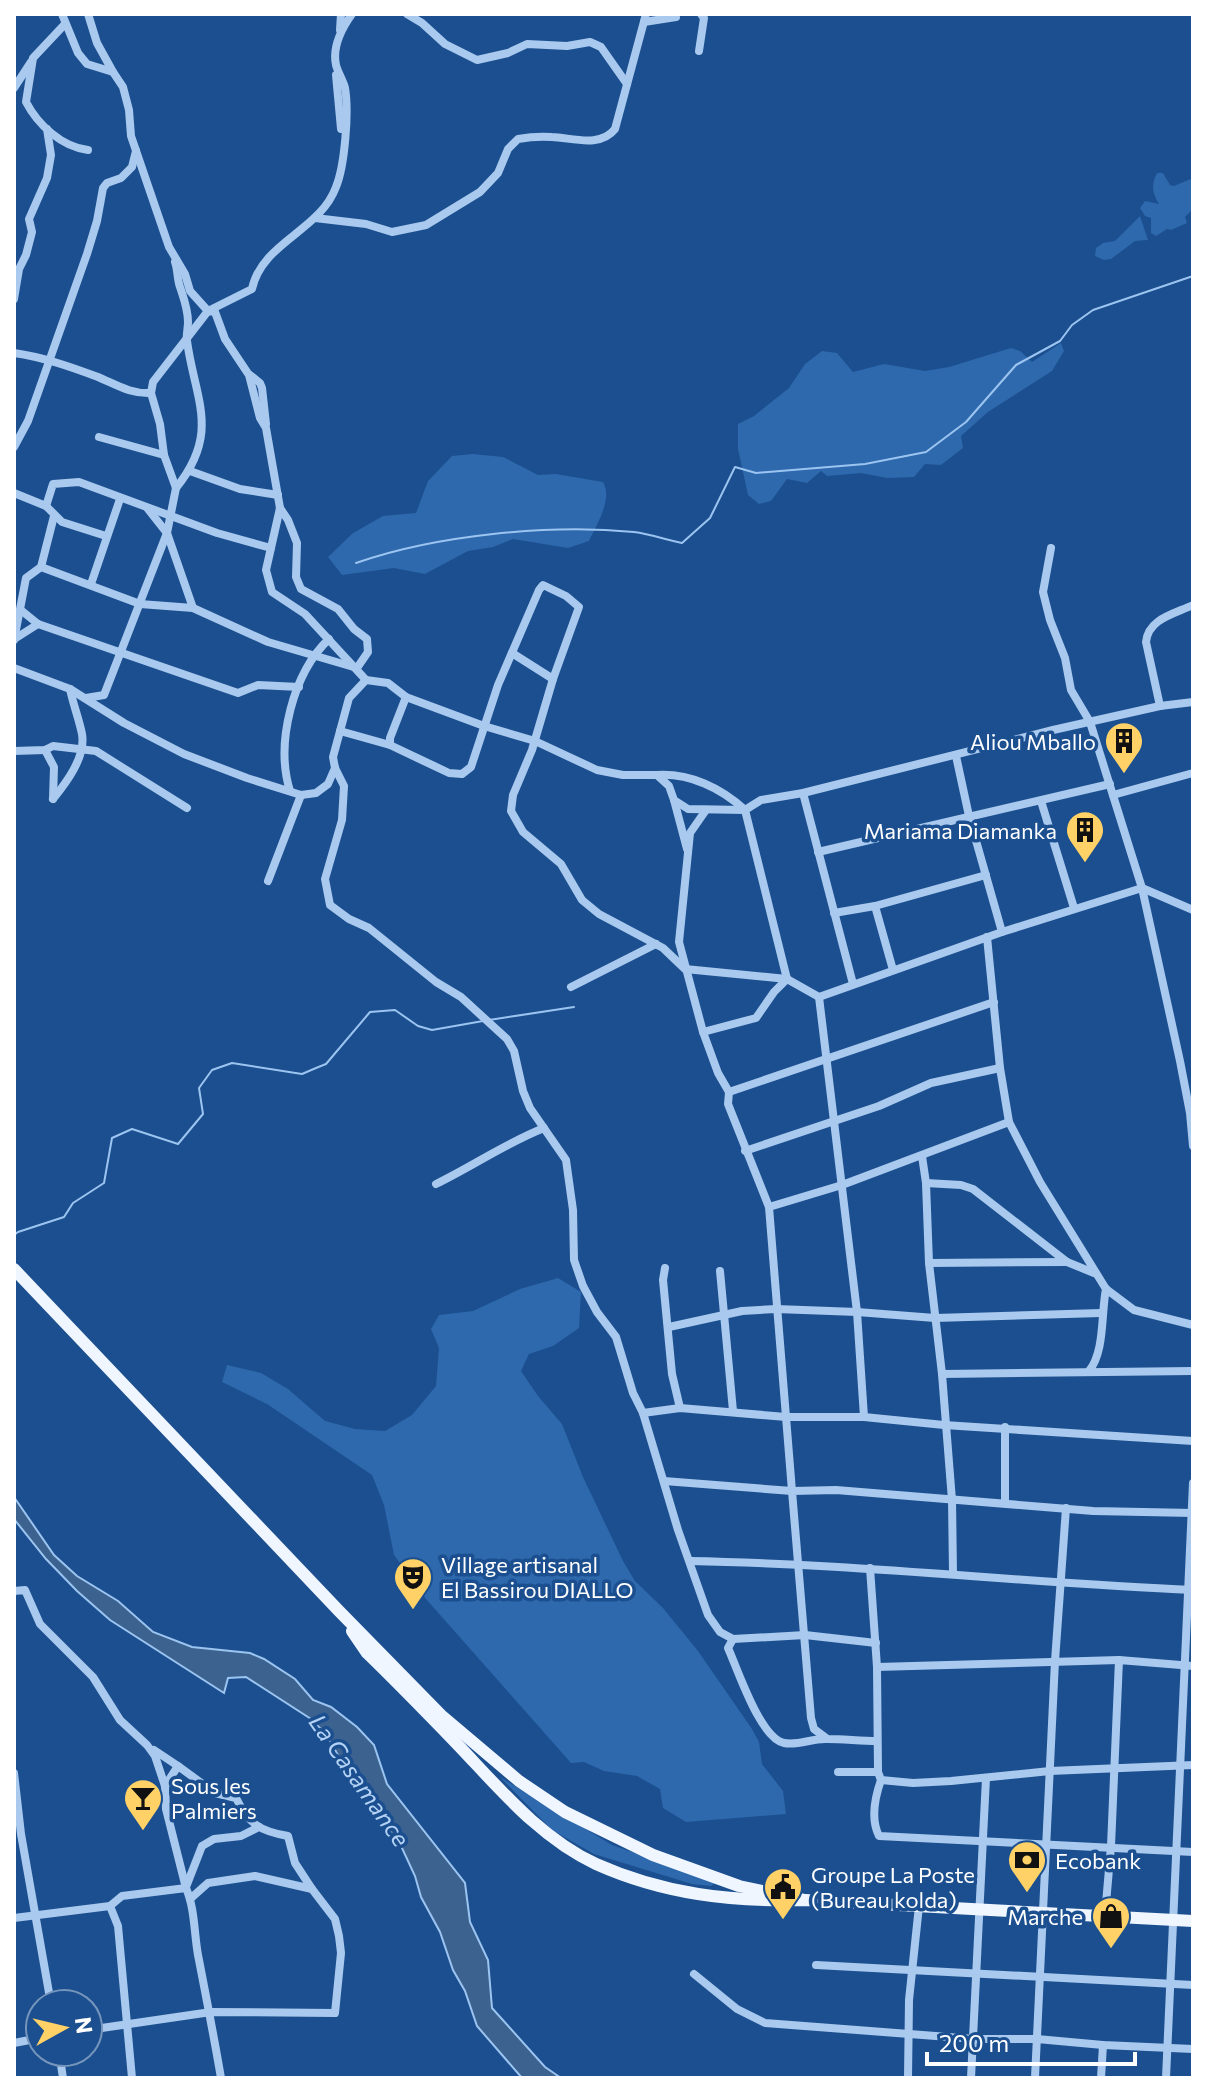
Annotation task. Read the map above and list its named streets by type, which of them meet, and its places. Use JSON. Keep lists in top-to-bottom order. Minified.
{"water":["La Casamance"],"places":{"building":["Aliou Mballo","Mariama Diamanka"],"theatre":["Village artisanal El Bassirou DIALLO"],"bar":["Sous les Palmiers"],"bank":["Ecobank"],"public building":["Groupe La Poste (Bureau kolda)"],"shop":["Marche"]},"scale_bar":"200 m","north":"right"}
